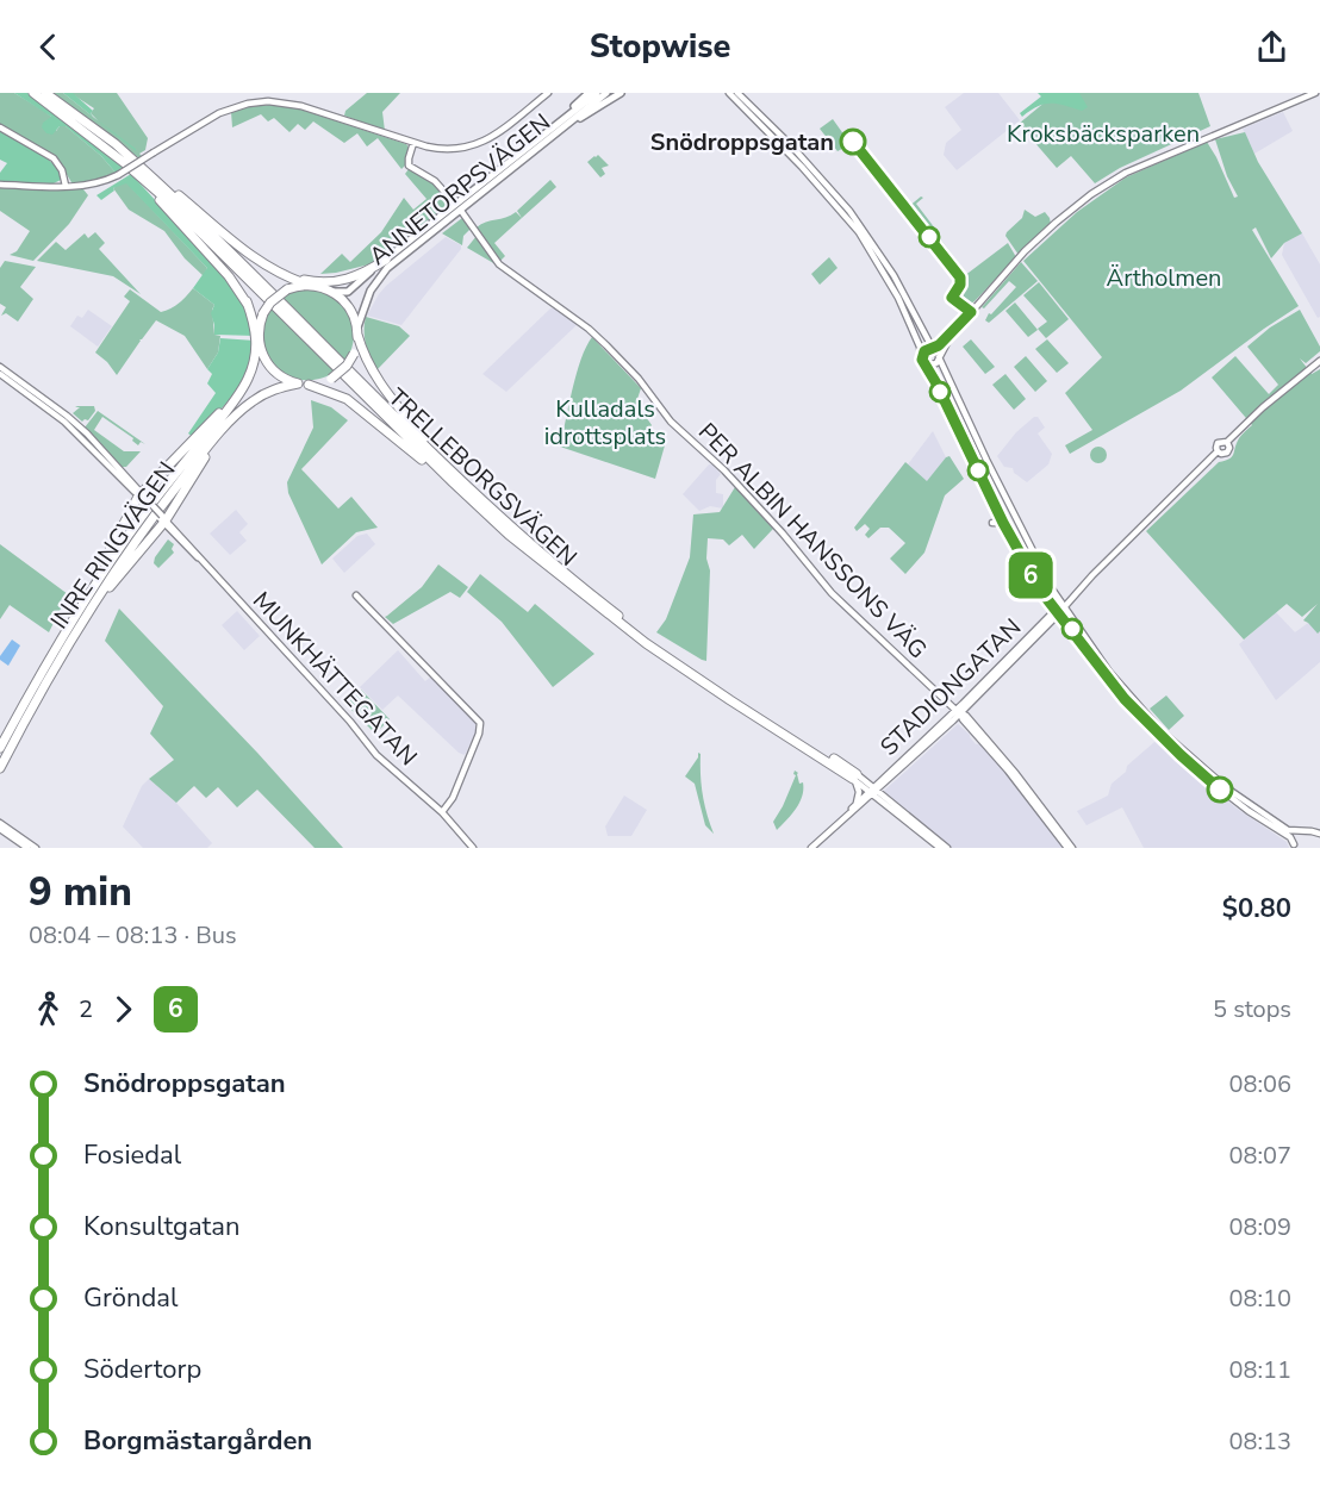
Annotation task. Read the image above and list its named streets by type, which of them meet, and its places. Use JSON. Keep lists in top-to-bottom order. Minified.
{"streets":{"highway":["TRELLEBORGSVÄGEN","INRE RINGVÄGEN"],"main road":["ANNETORPSVÄGEN","PER ALBIN HANSSONS VÄG","MUNKHÄTTEGATAN","STADIONGATAN"]},"crossings":[["ANNETORPSVÄGEN","INRE RINGVÄGEN"],["TRELLEBORGSVÄGEN","STADIONGATAN"],["PER ALBIN HANSSONS VÄG","STADIONGATAN"]],"parks":["Kroksbäcksparken","Ärtholmen","Kulladals idrottsplats"],"places":["Snödroppsgatan"],"lines":["bus line 6"],"page":{"header":"Stopwise","on_map":"6","heading":["9 min","08:04 – 08:13 · Bus","$0.80"],"legs":["2","6","5 stops"],"list":[{"name":"Snödroppsgatan","value":"08:06"},{"name":"Fosiedal","value":"08:07"},{"name":"Konsultgatan","value":"08:09"},{"name":"Gröndal","value":"08:10"},{"name":"Södertorp","value":"08:11"},{"name":"Borgmästargården","value":"08:13"}]}}
